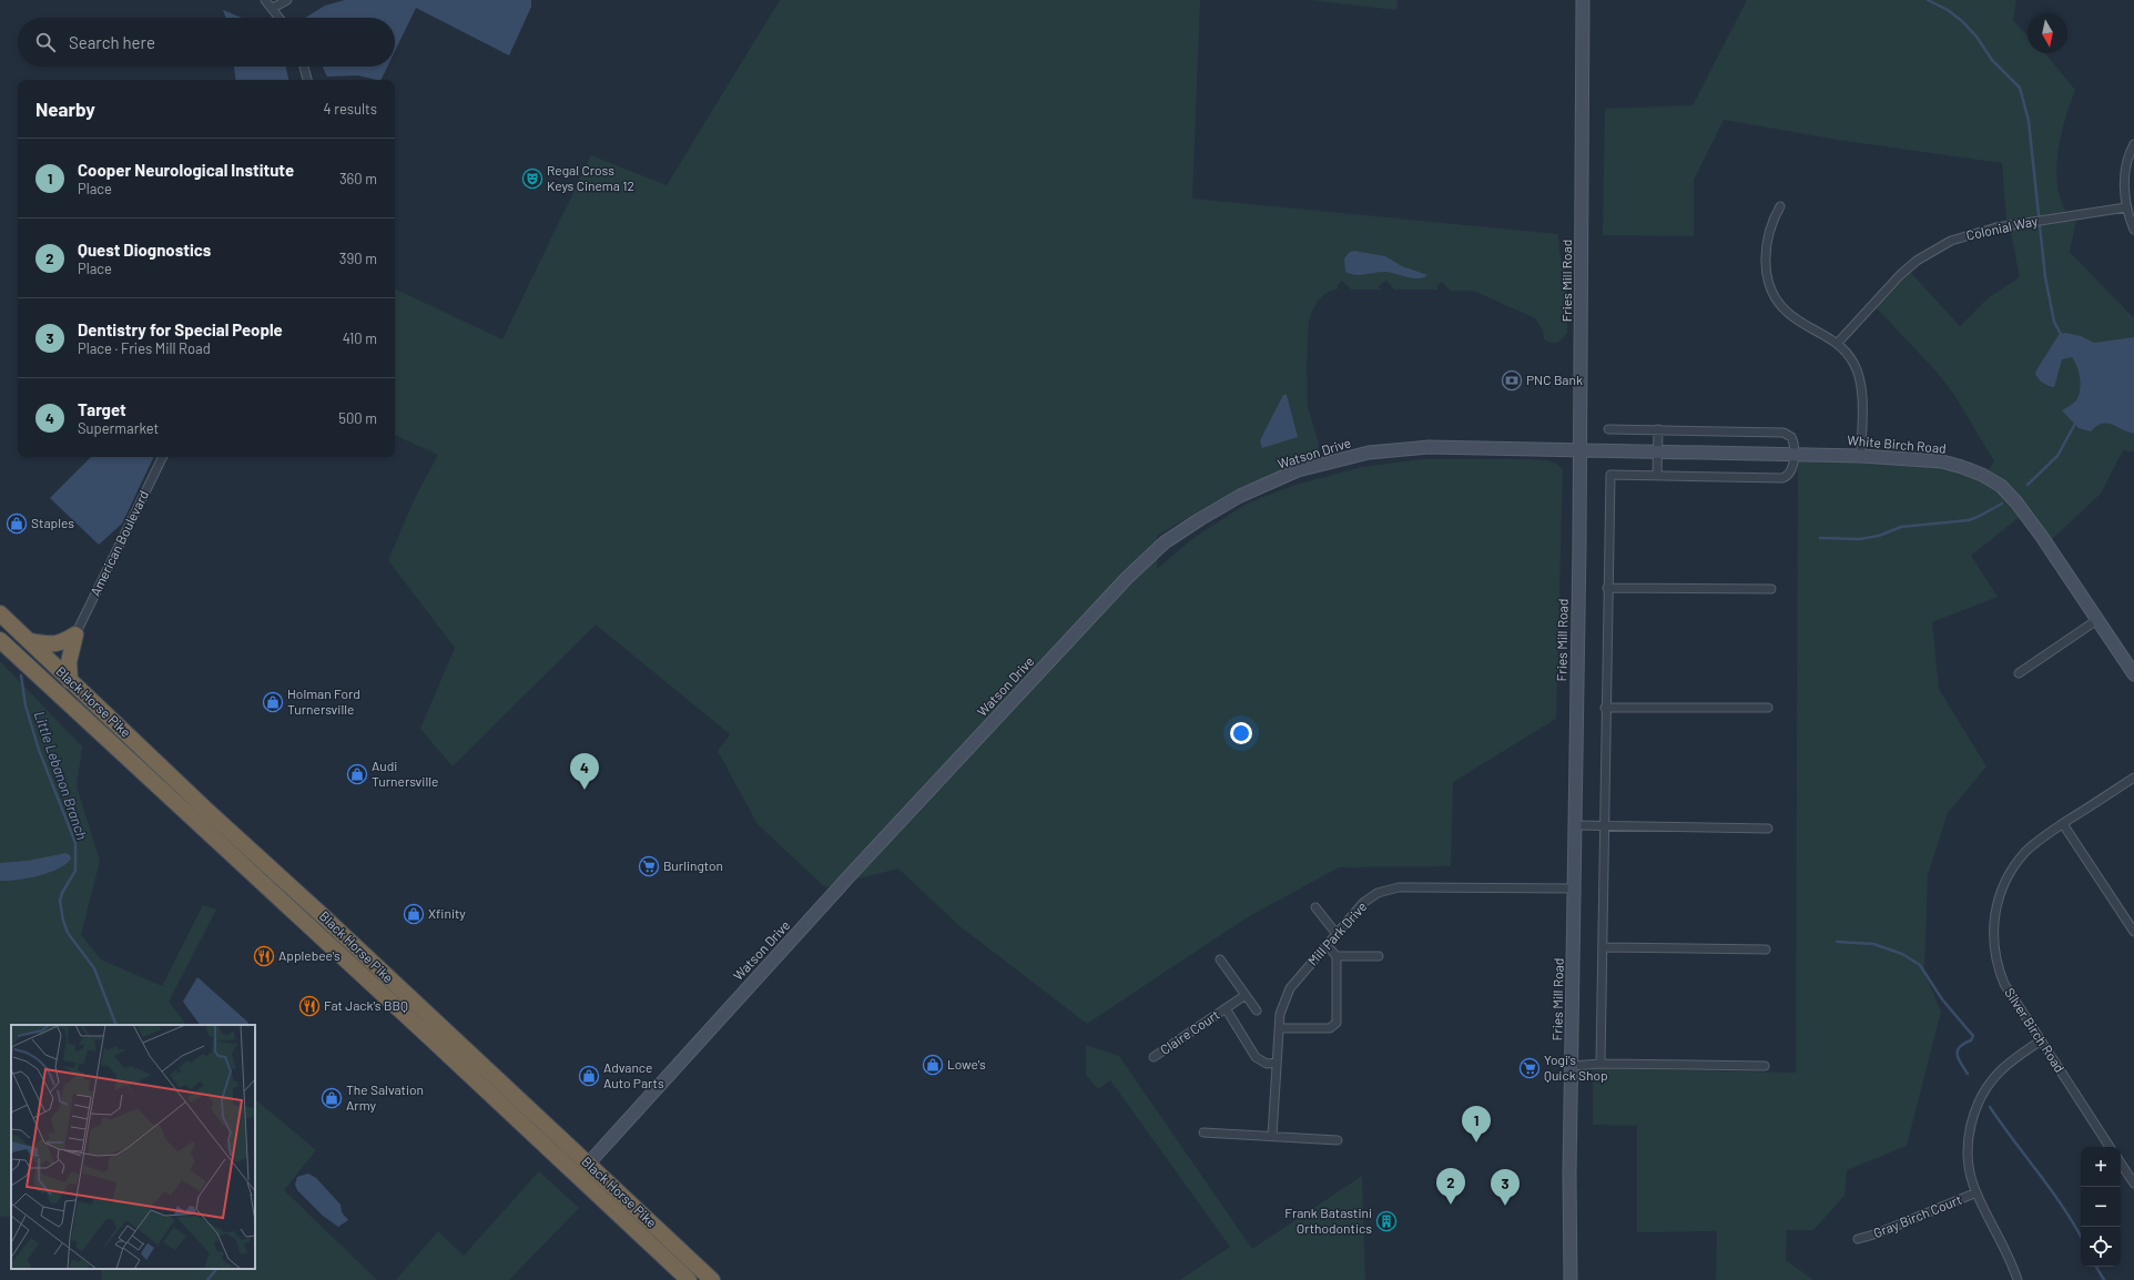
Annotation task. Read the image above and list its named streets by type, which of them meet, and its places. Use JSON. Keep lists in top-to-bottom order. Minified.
{"streets":{"highway":["Black Horse Pike"],"street":["Colonial Way","Fries Mill Road","White Birch Road","Watson Drive","American Boulevard","Mill Park Drive","Silver Birch Road","Claire Court","Gray Birch Court"]},"crossings":[["Fries Mill Road","White Birch Road"],["Fries Mill Road","Watson Drive"],["Fries Mill Road","Mill Park Drive"],["White Birch Road","Watson Drive"],["Watson Drive","Black Horse Pike"],["Mill Park Drive","Claire Court"]],"water":["Little Lebanon Branch"],"places":{"theatre":["Regal Cross Keys Cinema 12"],"bank":["PNC Bank"],"shop":["Staples","Holman Ford Turnersville","Audi Turnersville","Xfinity","Lowe's","Advance Auto Parts","The Salvation Army"],"supermarket":["Burlington","Yogi's Quick Shop"],"restaurant":["Applebee's","Fat Jack's BBQ"],"building":["Frank Batastini Orthodontics"]},"north":"bottom","page":{"search":"Search here","heading":["Nearby","4 results"],"list":[{"mark":"1","name":"Cooper Neurological Institute","note":"Place","value":"360 m"},{"mark":"2","name":"Quest Diognostics","note":"Place","value":"390 m"},{"mark":"3","name":"Dentistry for Special People","note":"Place · Fries Mill Road","value":"410 m"},{"mark":"4","name":"Target","note":"Supermarket","value":"500 m"}],"pins":["4","1","2","3"],"map_buttons":["+","−"]}}
